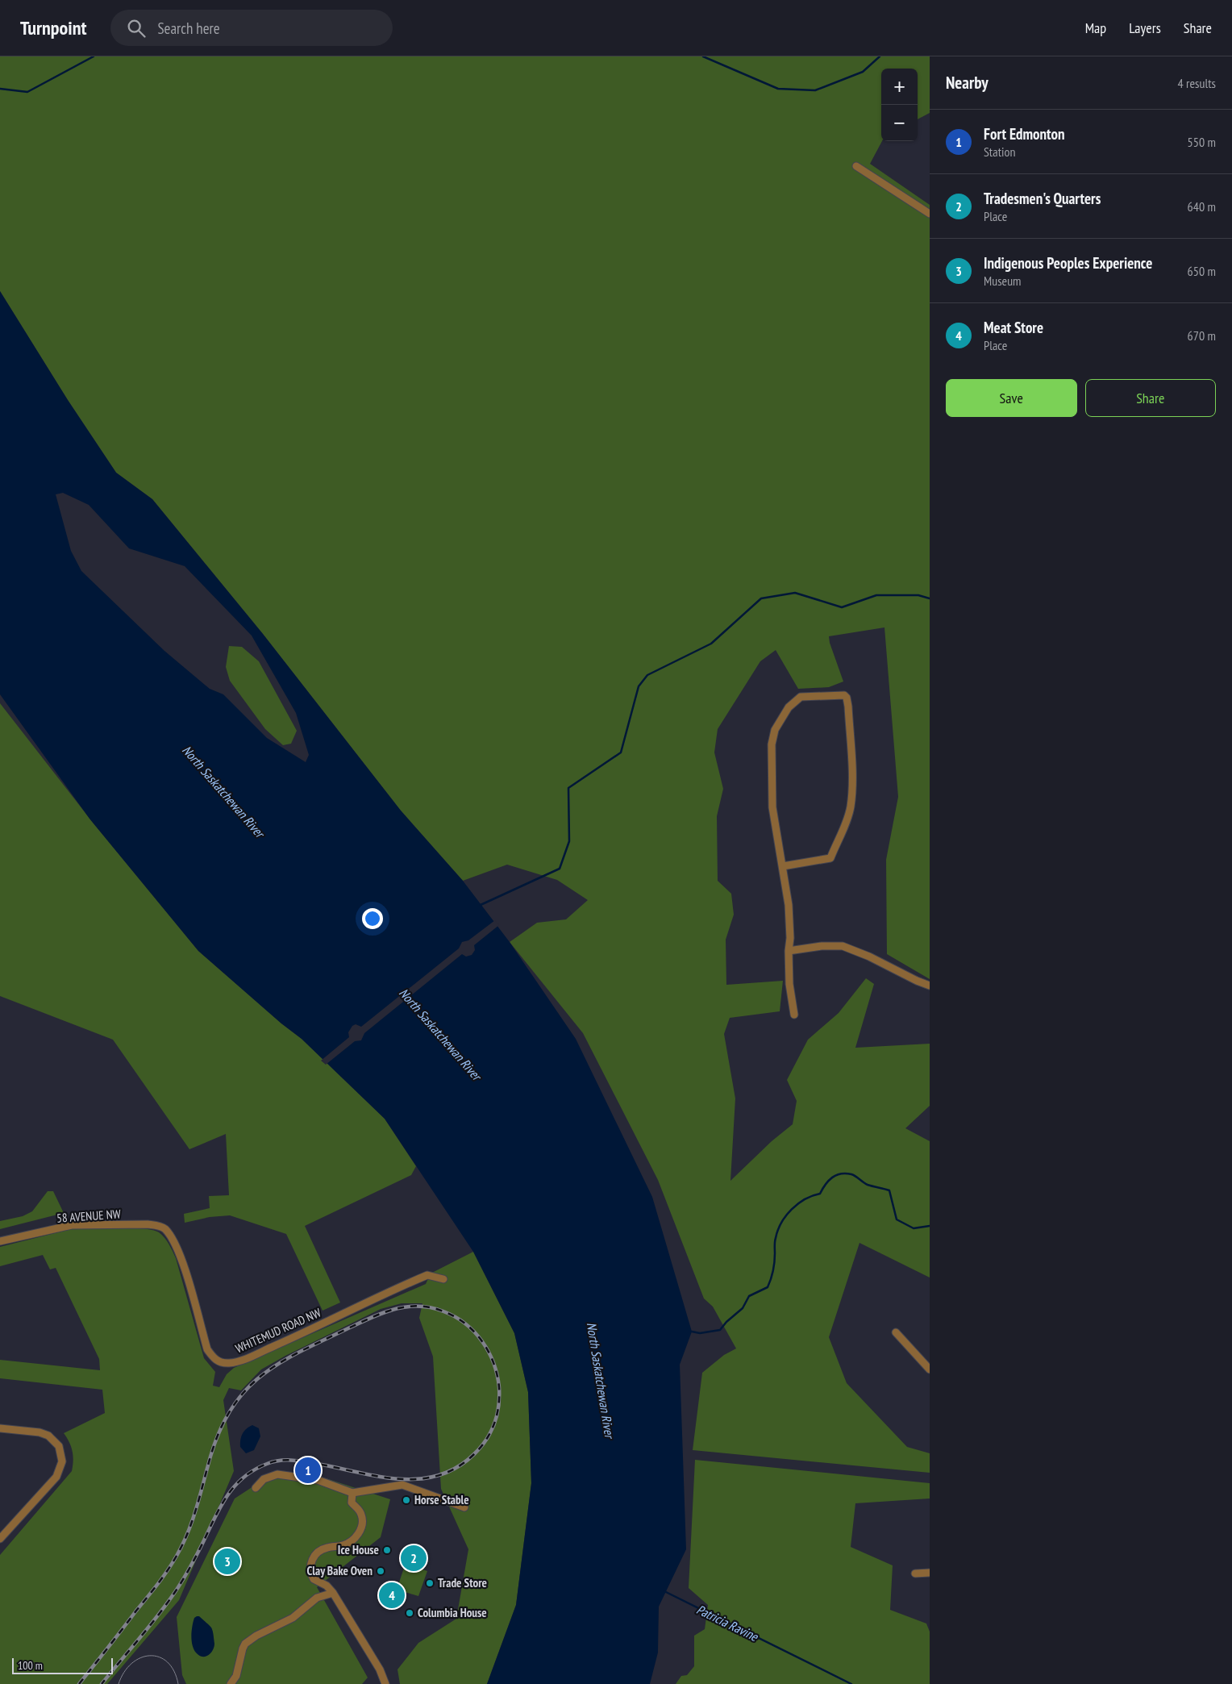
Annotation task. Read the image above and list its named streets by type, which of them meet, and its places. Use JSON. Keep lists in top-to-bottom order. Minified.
{"streets":{"street":["58 AVENUE NW","WHITEMUD ROAD NW"]},"crossings":[["58 AVENUE NW","WHITEMUD ROAD NW"]],"water":["North Saskatchewan River","Patricia Ravine"],"places":["Horse Stable","Ice House","Clay Bake Oven","Trade Store","Columbia House"],"scale_bar":"100 m","page":{"header":"Turnpoint","search":"Search here","nav":["Map","Layers","Share"],"heading":["Nearby","4 results"],"map_buttons":["+","−"],"list":[{"mark":"1","name":"Fort Edmonton","note":"Station","value":"550 m"},{"mark":"2","name":"Tradesmen's Quarters","note":"Place","value":"640 m"},{"mark":"3","name":"Indigenous Peoples Experience","note":"Museum","value":"650 m"},{"mark":"4","name":"Meat Store","note":"Place","value":"670 m"}],"buttons":["Save","Share"],"pins":["1","2","3","4"],"scale":"100 m"}}
